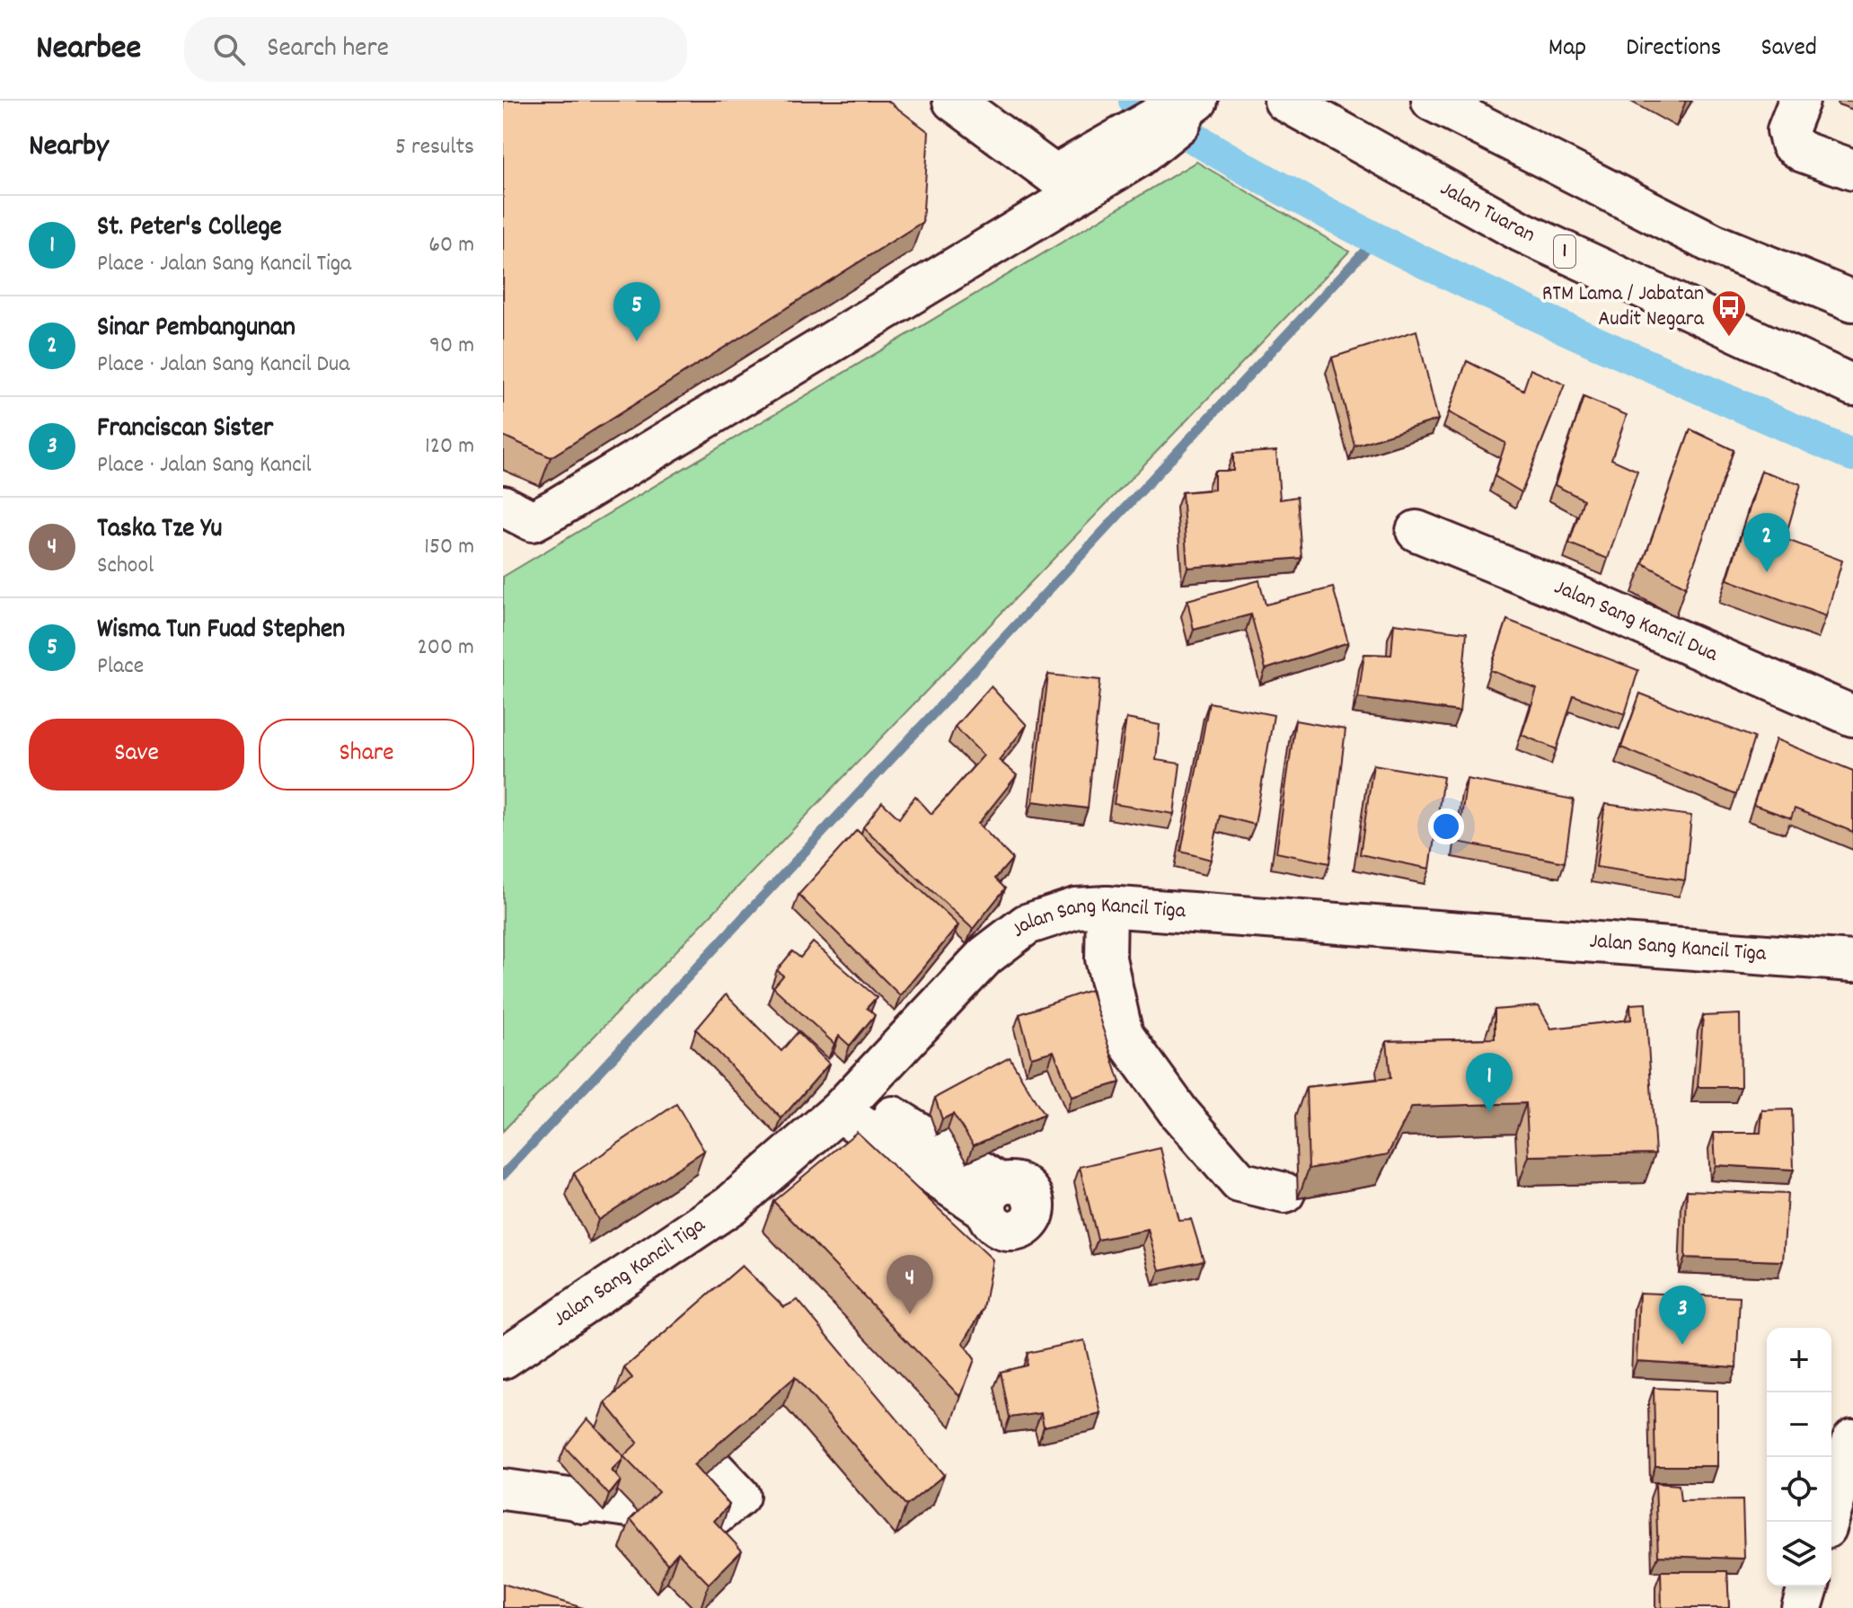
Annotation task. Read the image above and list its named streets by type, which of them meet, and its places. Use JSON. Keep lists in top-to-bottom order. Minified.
{"streets":{"street":["Jalan Tuaran","1","Jalan Sang Kancil Dua","Jalan Sang Kancil Tiga"]},"places":{"bus stop":["RTM Lama / Jabatan Audit Negara"]},"page":{"header":"Nearbee","search":"Search here","nav":["Map","Directions","Saved"],"heading":["Nearby","5 results"],"list":[{"mark":"1","name":"St. Peter's College","note":"Place · Jalan Sang Kancil Tiga","value":"60 m"},{"mark":"2","name":"Sinar Pembangunan","note":"Place · Jalan Sang Kancil Dua","value":"90 m"},{"mark":"3","name":"Franciscan Sister","note":"Place · Jalan Sang Kancil","value":"120 m"},{"mark":"4","name":"Taska Tze Yu","note":"School","value":"150 m"},{"mark":"5","name":"Wisma Tun Fuad Stephen","note":"Place","value":"200 m"}],"pins":["5","2","1","4","3"],"buttons":["Save","Share"],"map_buttons":["+","−"]}}
